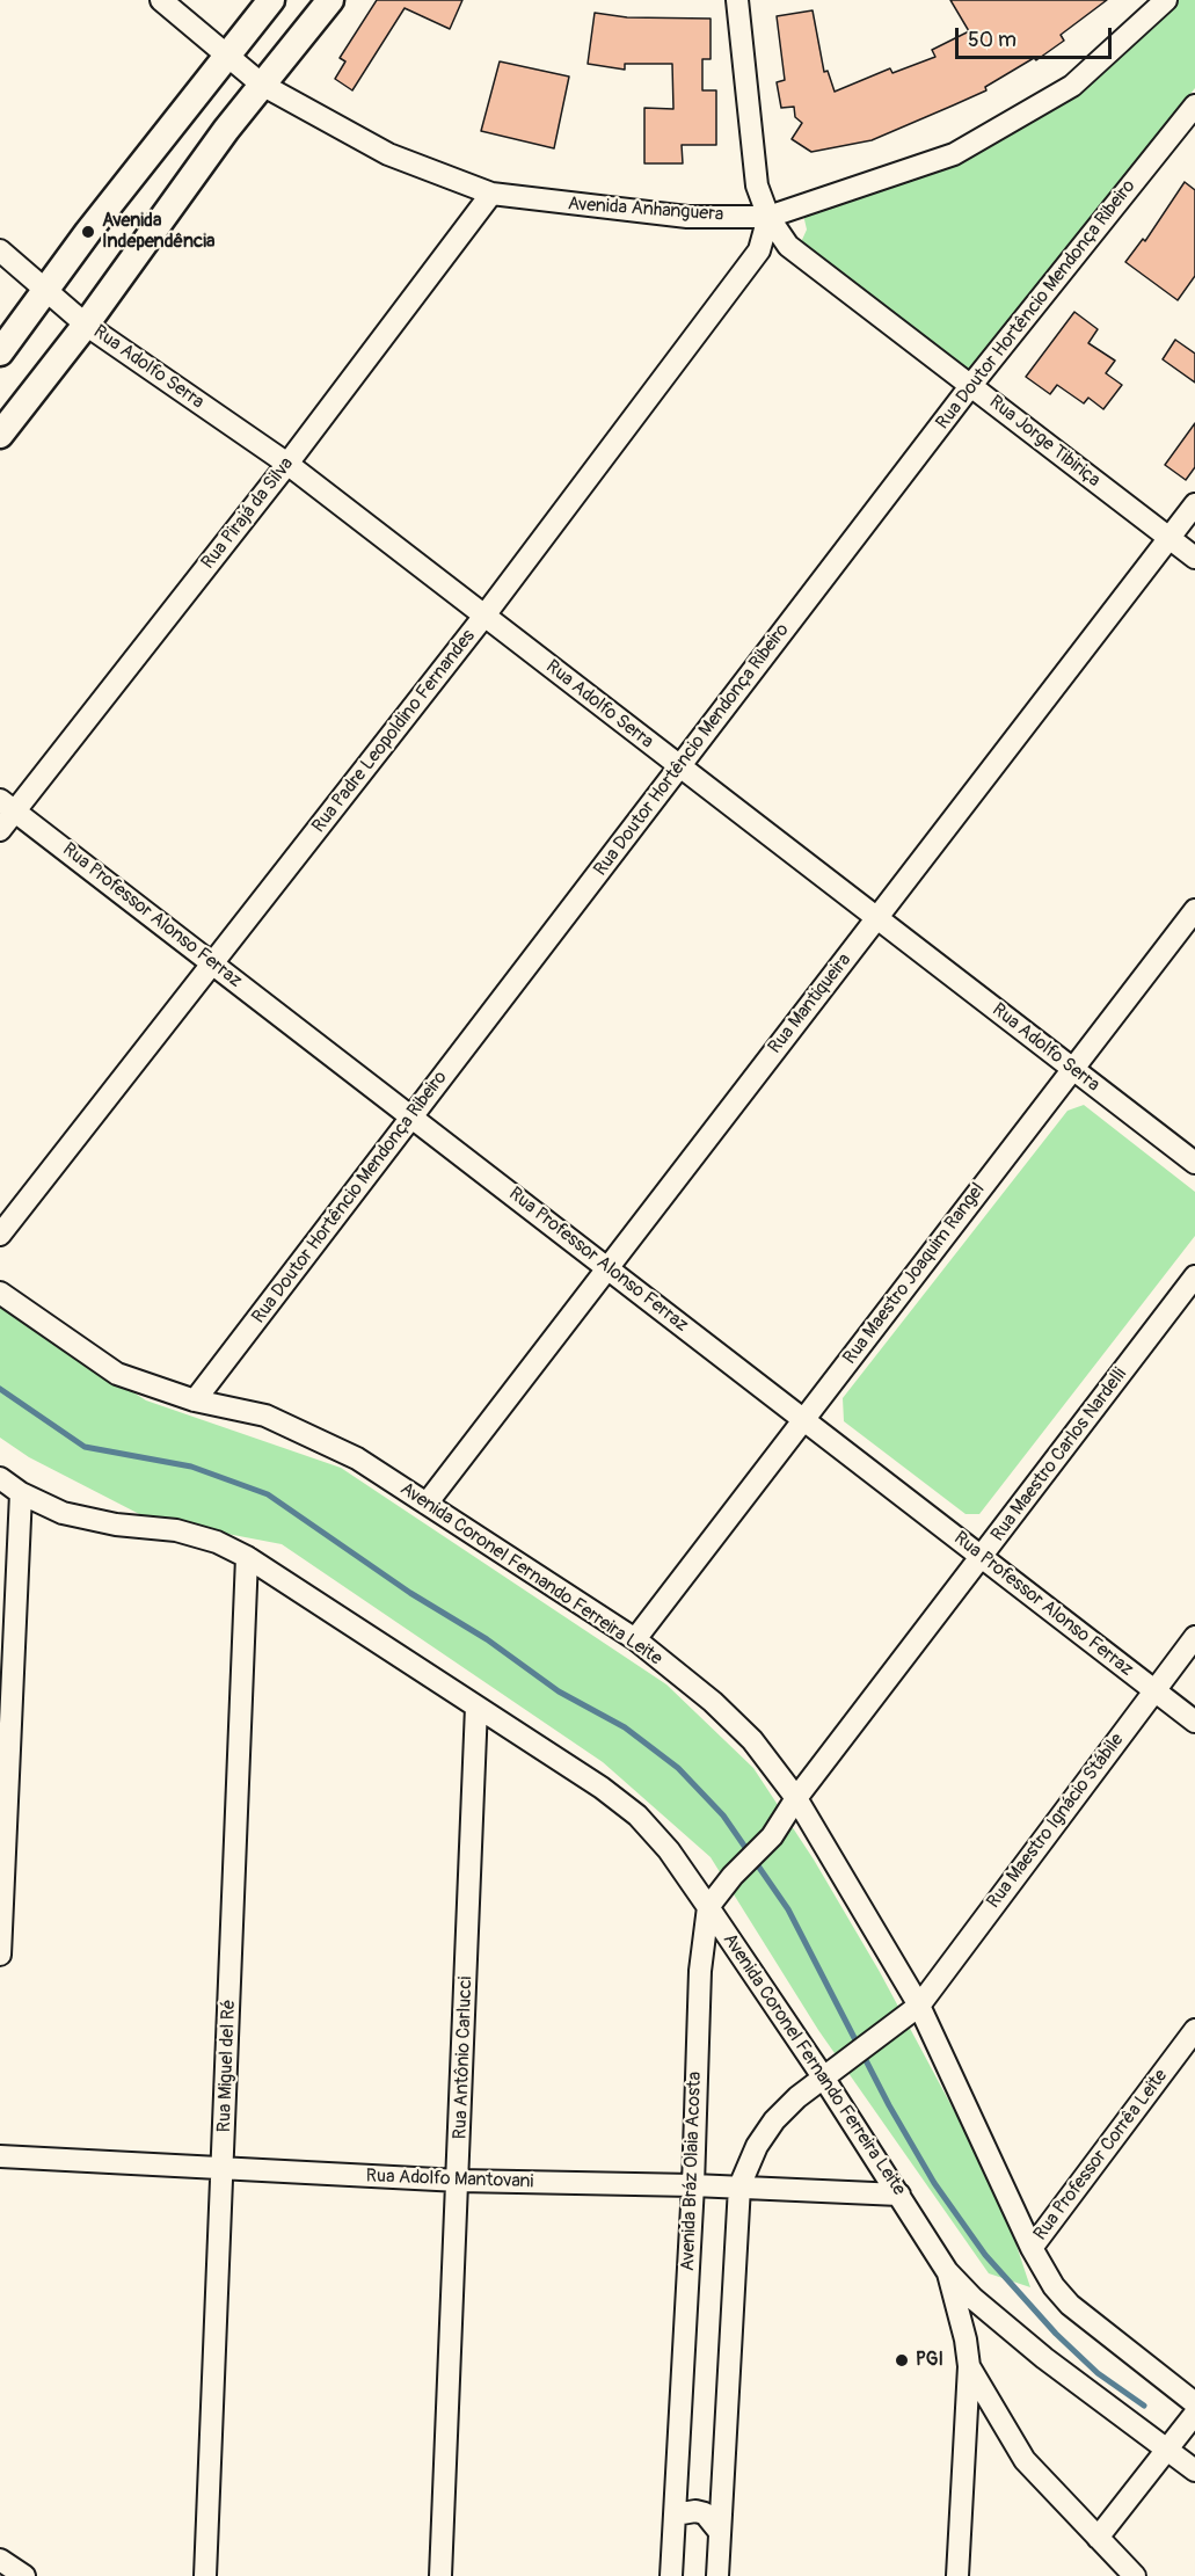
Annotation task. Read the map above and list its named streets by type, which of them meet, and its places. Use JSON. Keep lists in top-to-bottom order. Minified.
{"streets":{"street":["Avenida Anhanguera","Rua Doutor Hortêncio Mendonça Ribeiro","Rua Adolfo Serra","Rua Jorge Tibiriça","Rua Pirajá da Silva","Rua Padre Leopoldino Fernandes","Rua Professor Alonso Ferraz","Rua Mantiqueira","Rua Maestro Joaquim Rangel","Rua Maestro Carlos Nardelli","Avenida Coronel Fernando Ferreira Leite","Rua Maestro Ignácio Stábile","Rua Antônio Carlucci","Rua Miguel del Ré","Rua Professor Corrêa Leite","Avenida Bráz Olaia Acosta","Rua Adolfo Mantovani"]},"crossings":[["Avenida Anhanguera","Rua Jorge Tibiriça"],["Avenida Anhanguera","Rua Pirajá da Silva"],["Avenida Anhanguera","Rua Padre Leopoldino Fernandes"],["Rua Doutor Hortêncio Mendonça Ribeiro","Rua Adolfo Serra"],["Rua Doutor Hortêncio Mendonça Ribeiro","Rua Jorge Tibiriça"],["Rua Doutor Hortêncio Mendonça Ribeiro","Rua Professor Alonso Ferraz"],["Rua Doutor Hortêncio Mendonça Ribeiro","Avenida Coronel Fernando Ferreira Leite"],["Rua Adolfo Serra","Rua Pirajá da Silva"],["Rua Adolfo Serra","Rua Padre Leopoldino Fernandes"],["Rua Adolfo Serra","Rua Mantiqueira"],["Rua Adolfo Serra","Rua Maestro Joaquim Rangel"],["Rua Jorge Tibiriça","Rua Padre Leopoldino Fernandes"],["Rua Jorge Tibiriça","Rua Mantiqueira"],["Rua Pirajá da Silva","Rua Professor Alonso Ferraz"],["Rua Padre Leopoldino Fernandes","Rua Professor Alonso Ferraz"],["Rua Professor Alonso Ferraz","Rua Mantiqueira"],["Rua Professor Alonso Ferraz","Rua Maestro Joaquim Rangel"],["Rua Professor Alonso Ferraz","Rua Maestro Carlos Nardelli"],["Rua Professor Alonso Ferraz","Rua Maestro Ignácio Stábile"],["Rua Mantiqueira","Avenida Coronel Fernando Ferreira Leite"],["Rua Maestro Joaquim Rangel","Avenida Coronel Fernando Ferreira Leite"],["Rua Maestro Carlos Nardelli","Avenida Coronel Fernando Ferreira Leite"],["Avenida Coronel Fernando Ferreira Leite","Rua Maestro Ignácio Stábile"],["Avenida Coronel Fernando Ferreira Leite","Rua Antônio Carlucci"],["Avenida Coronel Fernando Ferreira Leite","Rua Miguel del Ré"],["Avenida Coronel Fernando Ferreira Leite","Rua Professor Corrêa Leite"],["Avenida Coronel Fernando Ferreira Leite","Avenida Bráz Olaia Acosta"],["Avenida Coronel Fernando Ferreira Leite","Rua Adolfo Mantovani"],["Rua Antônio Carlucci","Rua Adolfo Mantovani"],["Rua Miguel del Ré","Rua Adolfo Mantovani"],["Avenida Bráz Olaia Acosta","Rua Adolfo Mantovani"]],"places":["Avenida Independência","PGI"],"scale_bar":"50 m"}
